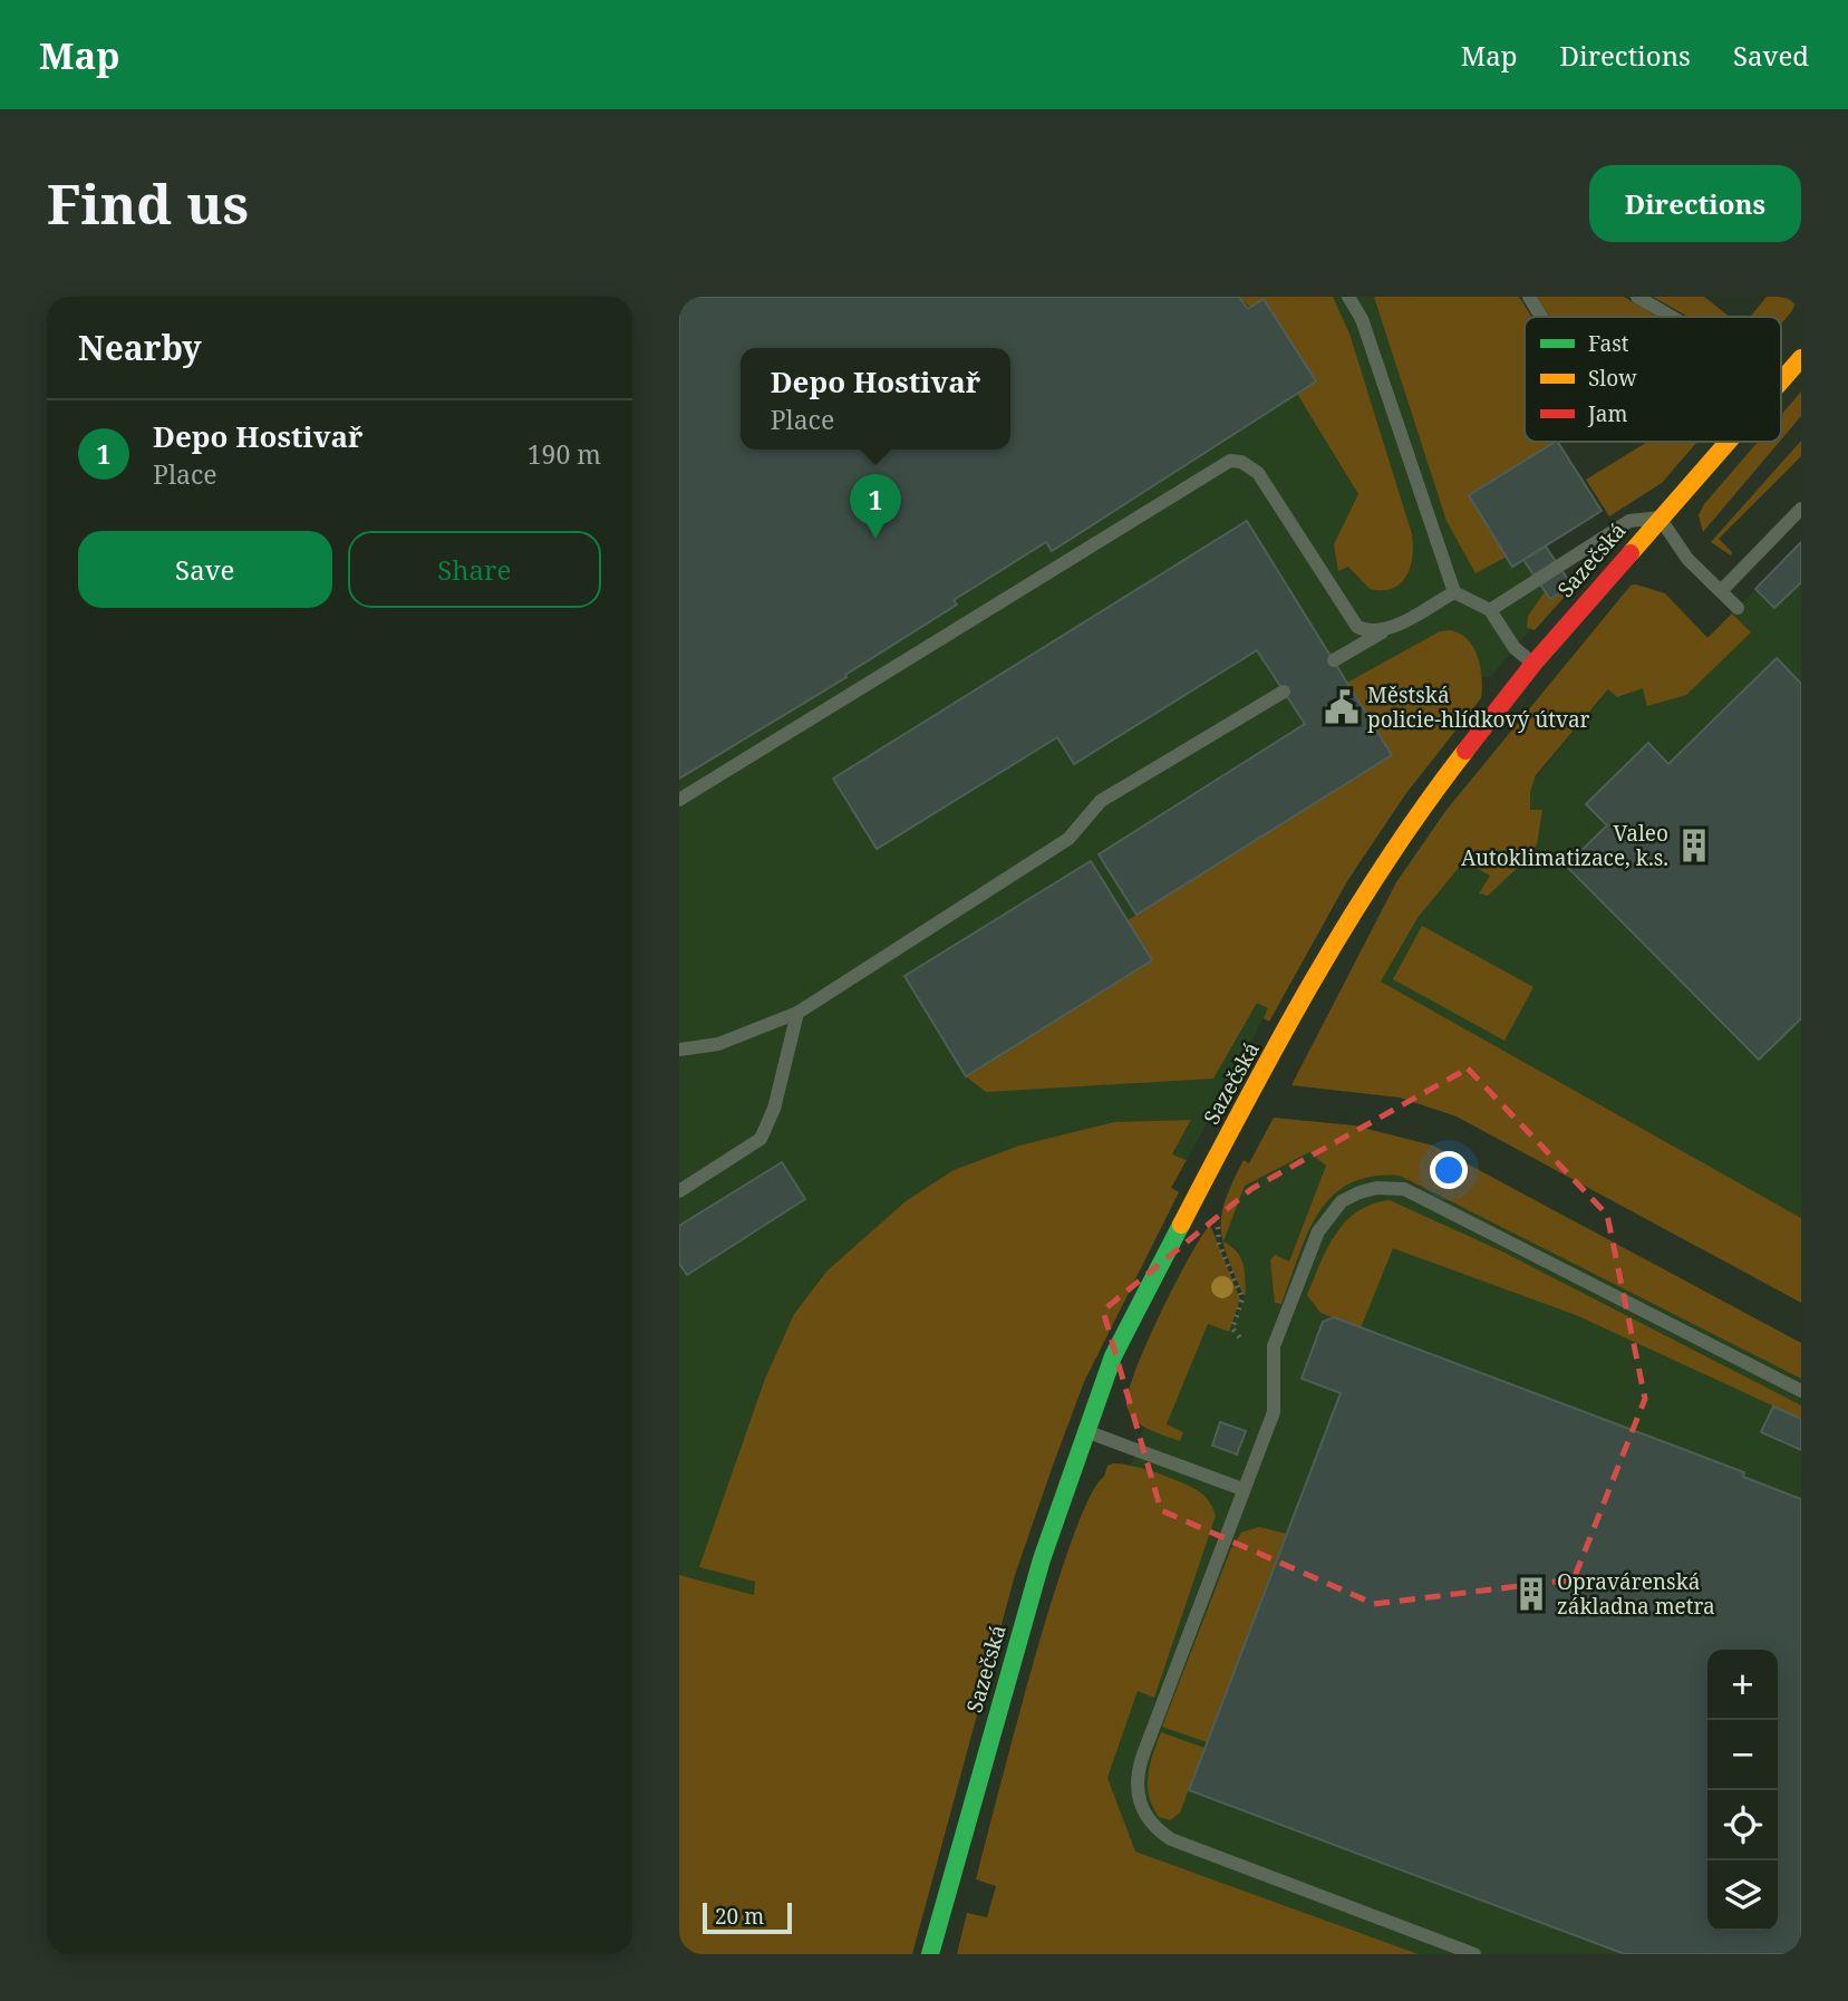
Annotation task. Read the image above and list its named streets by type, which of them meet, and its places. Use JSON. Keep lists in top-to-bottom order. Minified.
{"streets":{"street":["Sazečská"]},"places":{"public building":["Městská policie-hlídkový útvar"],"building":["Valeo Autoklimatizace, k.s.","Opravárenská základna metra"]},"legend":["Fast","Slow","Jam"],"scale_bar":"20 m","page":{"header":"Map","nav":["Map","Directions","Saved"],"buttons":["Directions",["Save","Share"]],"title":"Find us","heading":"Nearby","popup":["Depo Hostivař","Place"],"list":[{"mark":"1","name":"Depo Hostivař","note":"Place","value":"190 m"}],"pins":"1","map_buttons":["+","−"],"scale":"20 m"}}
